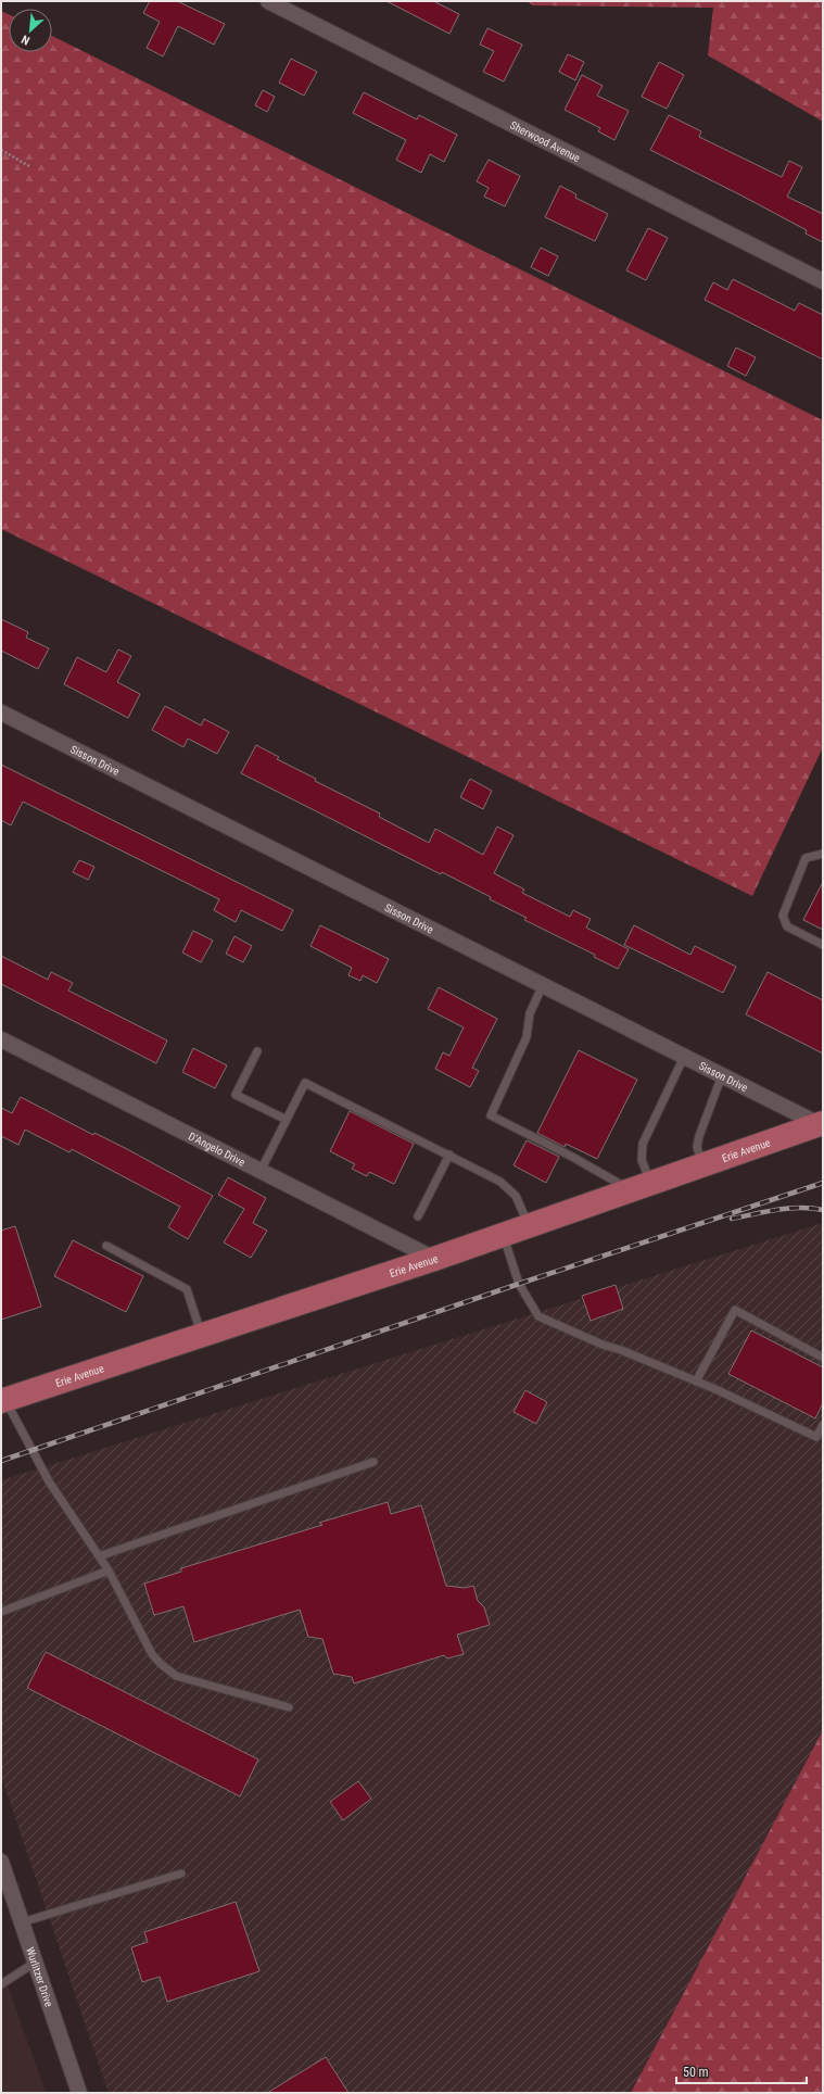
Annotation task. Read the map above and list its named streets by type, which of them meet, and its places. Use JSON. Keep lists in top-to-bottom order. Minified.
{"streets":{"main road":["Erie Avenue"],"street":["Sherwood Avenue","Sisson Drive","D'Angelo Drive","Wurlitzer Drive"]},"crossings":[["Sisson Drive","Erie Avenue"],["D'Angelo Drive","Erie Avenue"]],"scale_bar":"50 m","north":"bottom left"}
